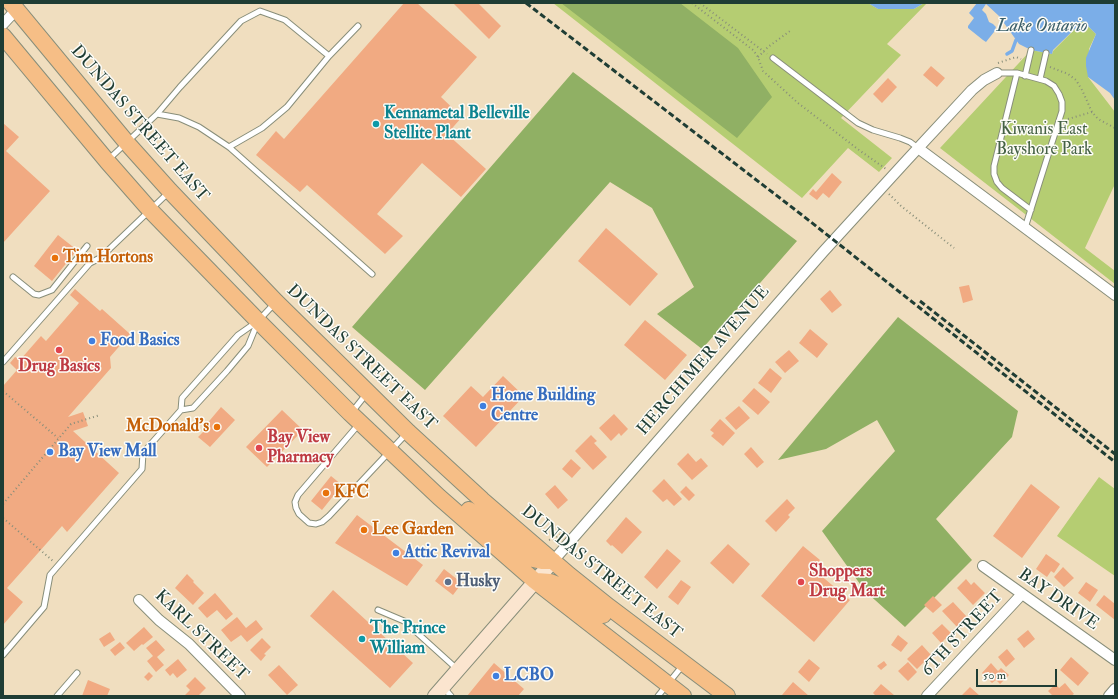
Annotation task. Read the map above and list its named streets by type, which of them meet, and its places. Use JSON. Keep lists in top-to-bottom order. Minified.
{"streets":{"main road":["DUNDAS STREET EAST"],"street":["HERCHIMER AVENUE","BAY DRIVE","6TH STREET","KARL STREET"]},"crossings":[["DUNDAS STREET EAST","HERCHIMER AVENUE"],["BAY DRIVE","6TH STREET"]],"water":["Lake Ontario"],"parks":["Kiwanis East Bayshore Park"],"places":["Kennametal Belleville Stellite Plant","Tim Hortons","Food Basics","Drug Basics","Home Building Centre","McDonald's","Bay View Pharmacy","Bay View Mall","KFC","Lee Garden","Attic Revival","Husky","Shoppers Drug Mart","The Prince William","LCBO"],"scale_bar":"50 m"}
